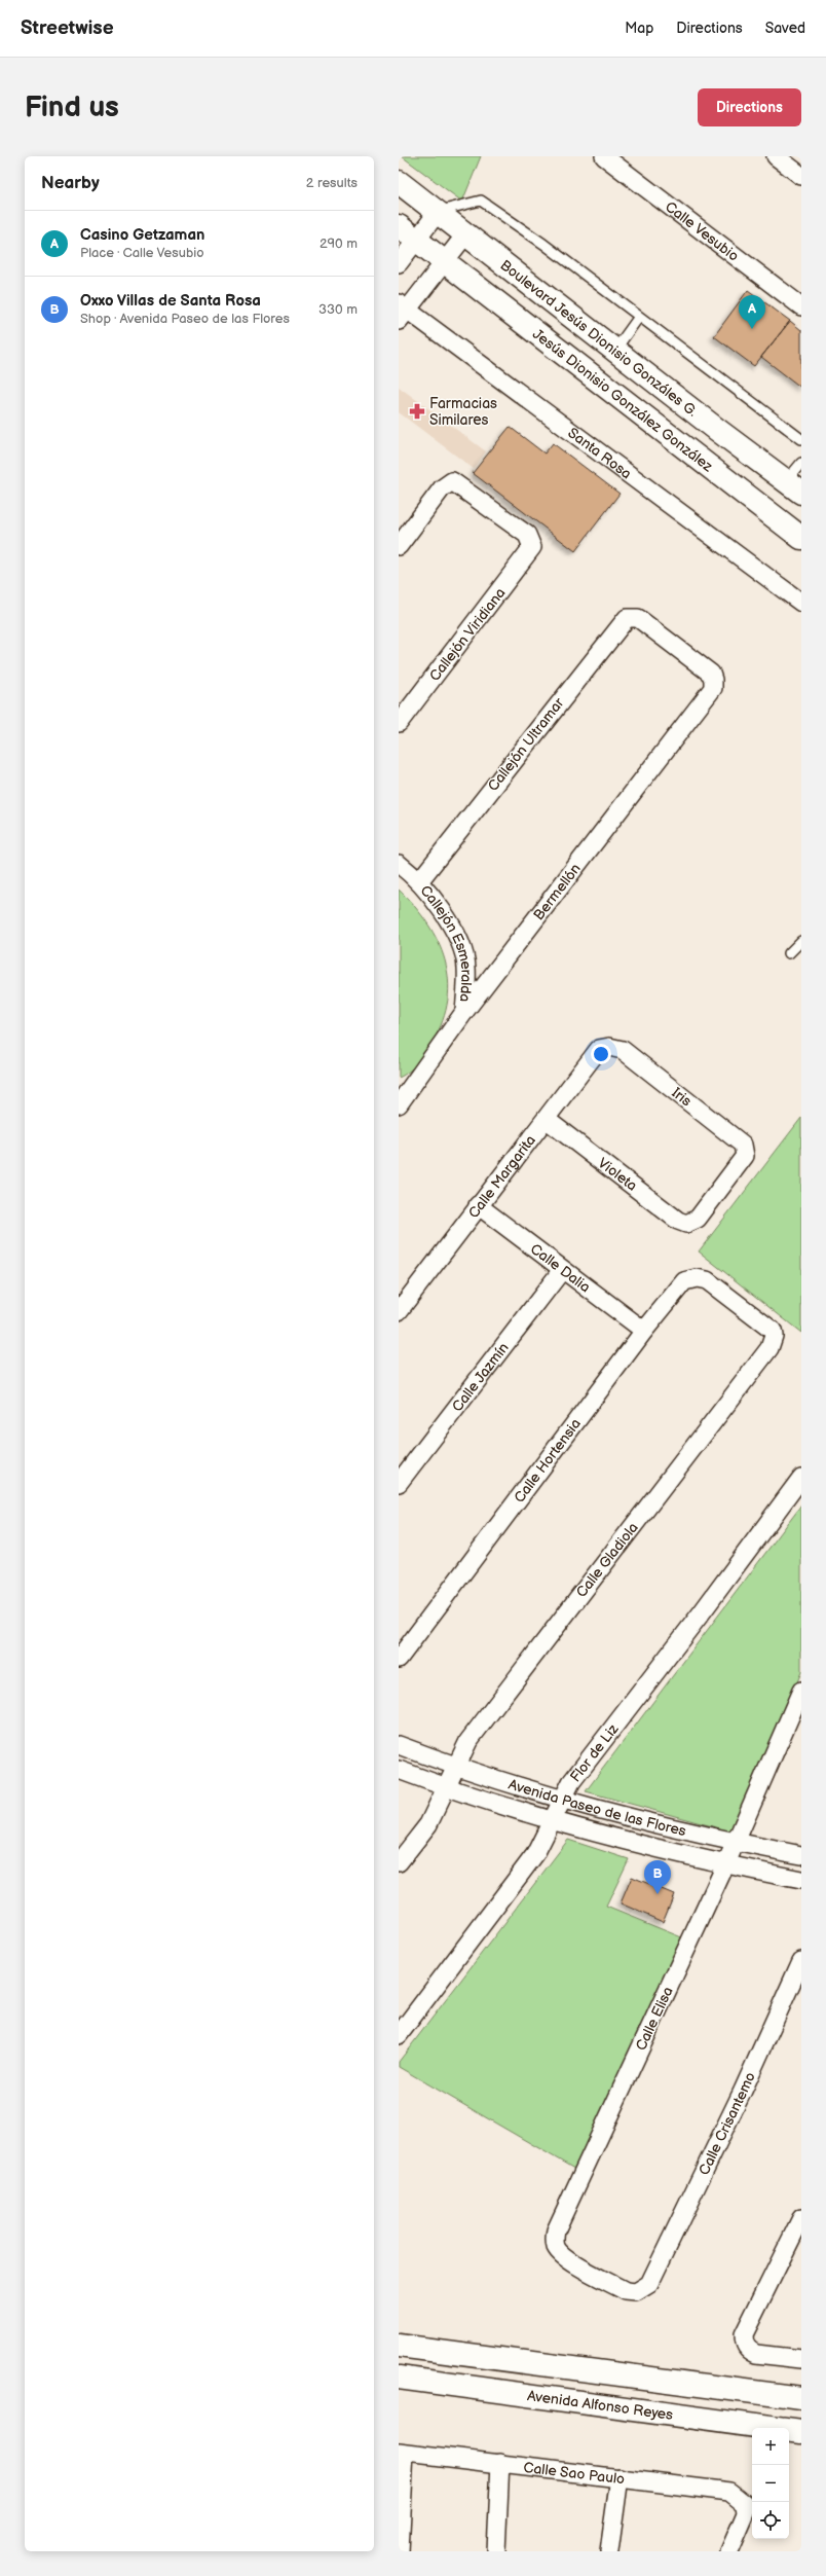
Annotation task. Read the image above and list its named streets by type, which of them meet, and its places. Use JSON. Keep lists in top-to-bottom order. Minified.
{"streets":{"main road":["Boulevard Jesús Dionisio Gonzáles G.","Jesús Dionisio González González","Avenida Alfonso Reyes"],"street":["Calle Vesubio","Santa Rosa","Callejón Viridiana","Callejón Ultramar","Bermellón","Callejón Esmeralda","Iris","Violeta","Calle Margarita","Calle Dalia","Calle Jazmín","Calle Hortensia","Calle Gladiola","Flor de Liz","Avenida Paseo de las Flores","Calle Elisa","Calle Crisantemo","Calle Sao Paulo"]},"crossings":[["Callejón Ultramar","Bermellón"],["Callejón Ultramar","Callejón Esmeralda"],["Bermellón","Callejón Esmeralda"],["Iris","Violeta"],["Iris","Calle Margarita"],["Violeta","Calle Margarita"],["Calle Margarita","Calle Dalia"],["Calle Dalia","Calle Jazmín"],["Calle Dalia","Calle Hortensia"],["Calle Hortensia","Calle Gladiola"],["Calle Gladiola","Avenida Paseo de las Flores"],["Flor de Liz","Avenida Paseo de las Flores"],["Avenida Paseo de las Flores","Calle Elisa"],["Calle Elisa","Calle Crisantemo"]],"places":{"pharmacy":["Farmacias Similares"]},"page":{"header":"Streetwise","nav":["Map","Directions","Saved"],"buttons":"Directions","title":"Find us","heading":["Nearby","2 results"],"list":[{"mark":"A","name":"Casino Getzaman","note":"Place · Calle Vesubio","value":"290 m"},{"mark":"B","name":"Oxxo Villas de Santa Rosa","note":"Shop · Avenida Paseo de las Flores","value":"330 m"}],"pins":["A","B"],"map_buttons":["+","−"]}}
